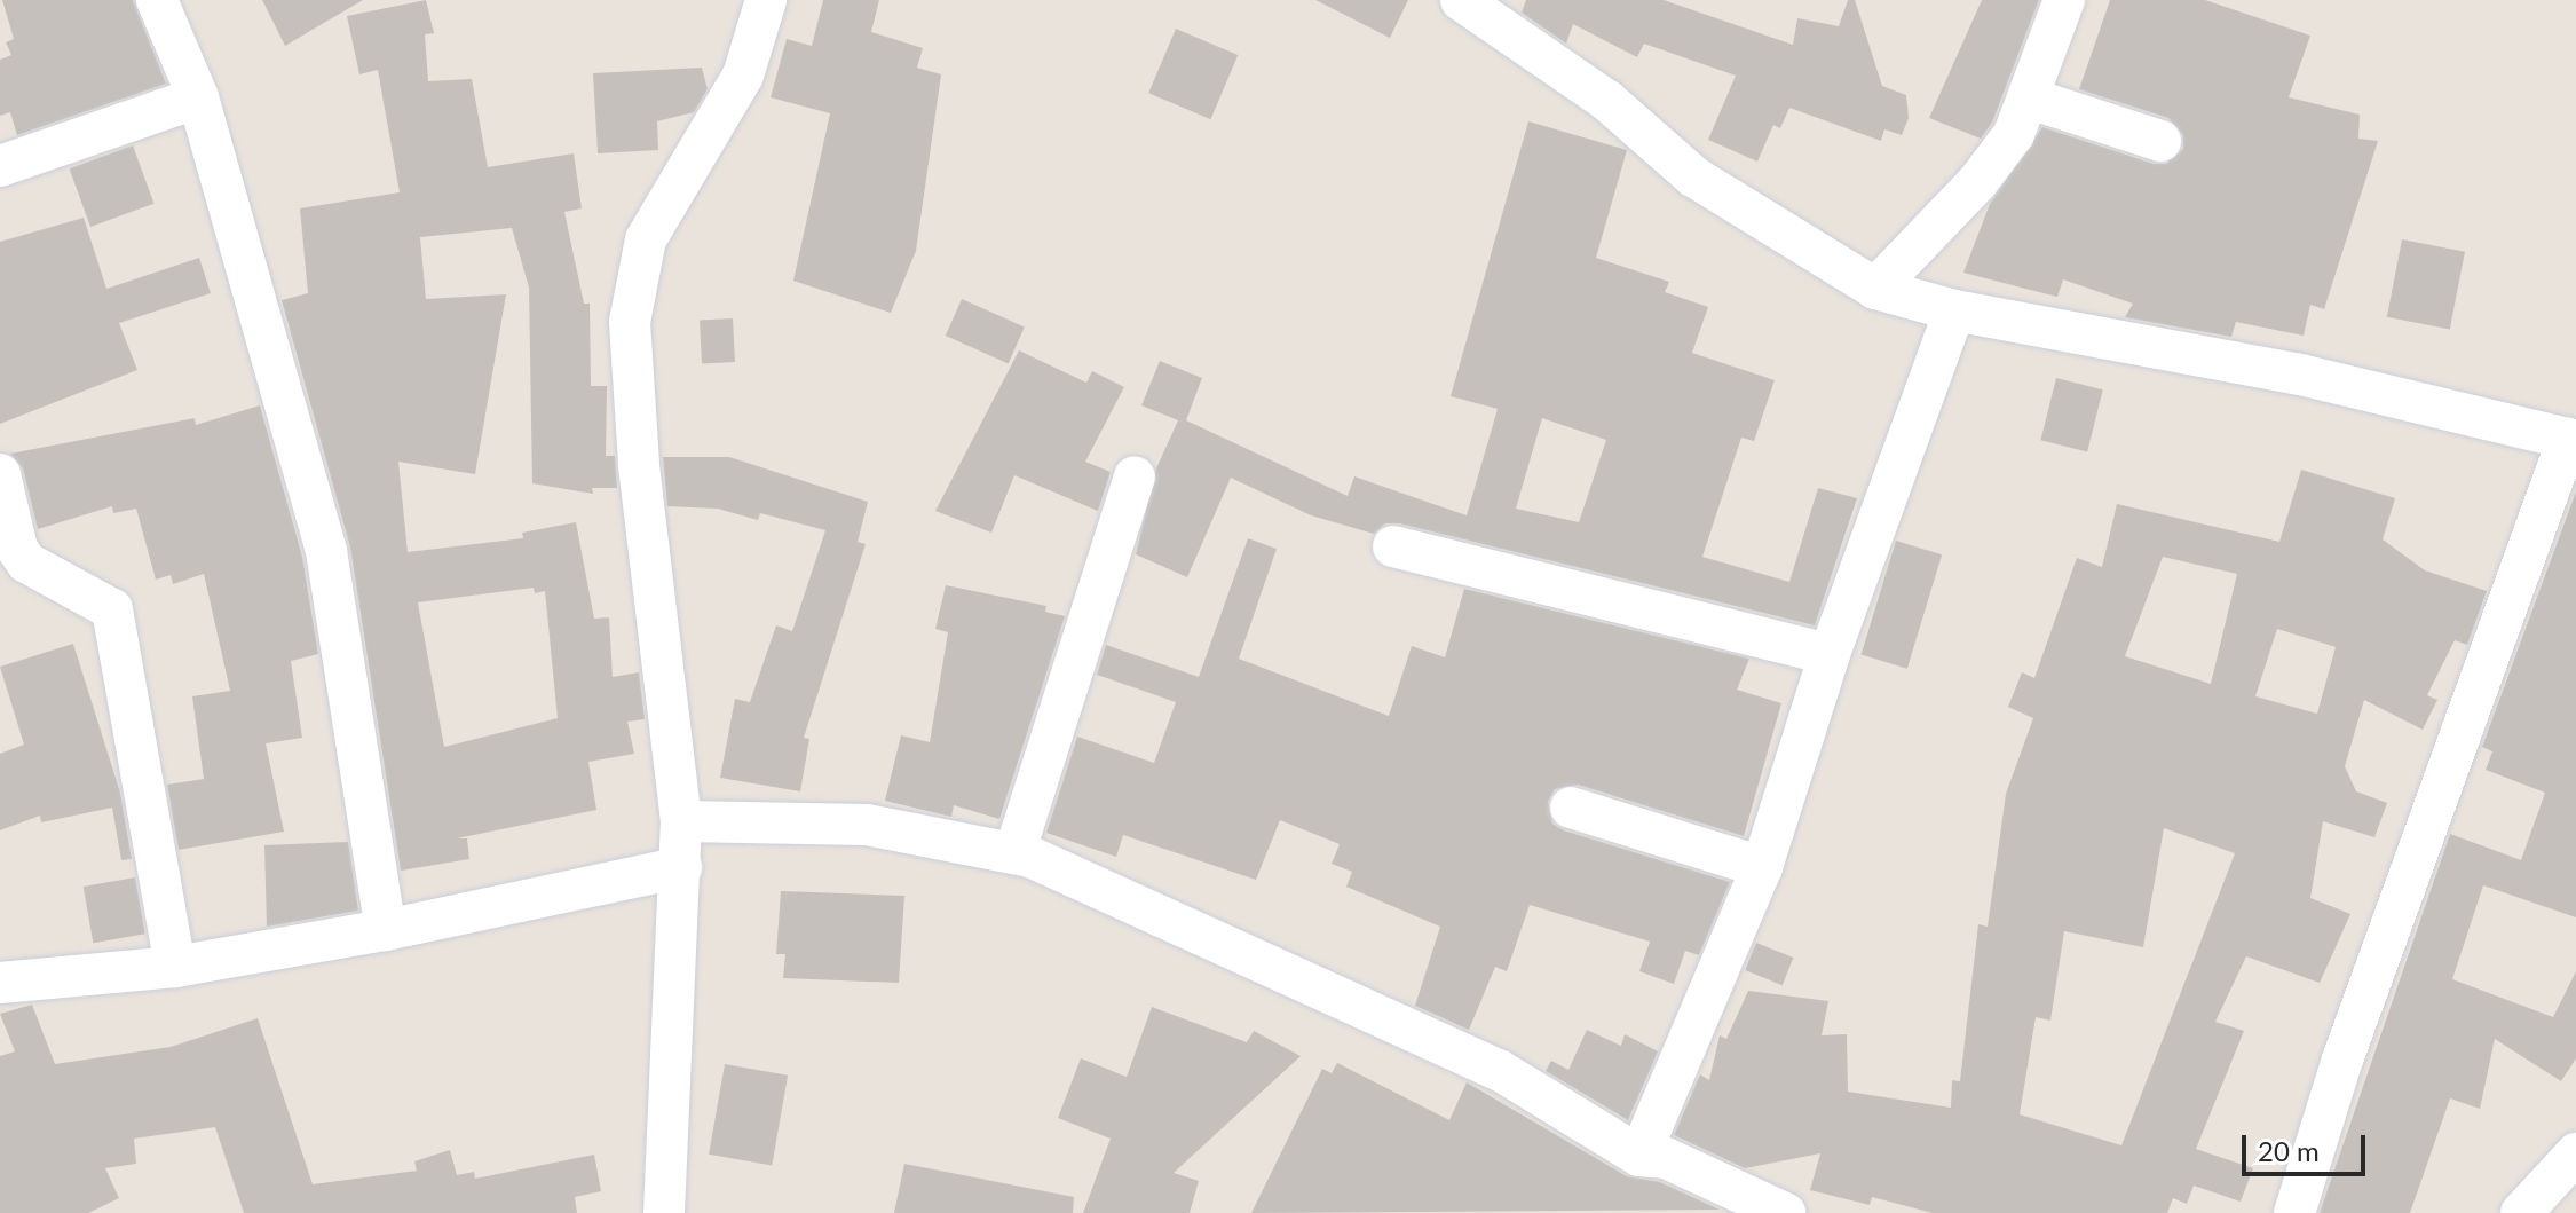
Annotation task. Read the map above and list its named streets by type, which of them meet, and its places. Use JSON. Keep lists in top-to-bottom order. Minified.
{"scale_bar":"20 m"}
